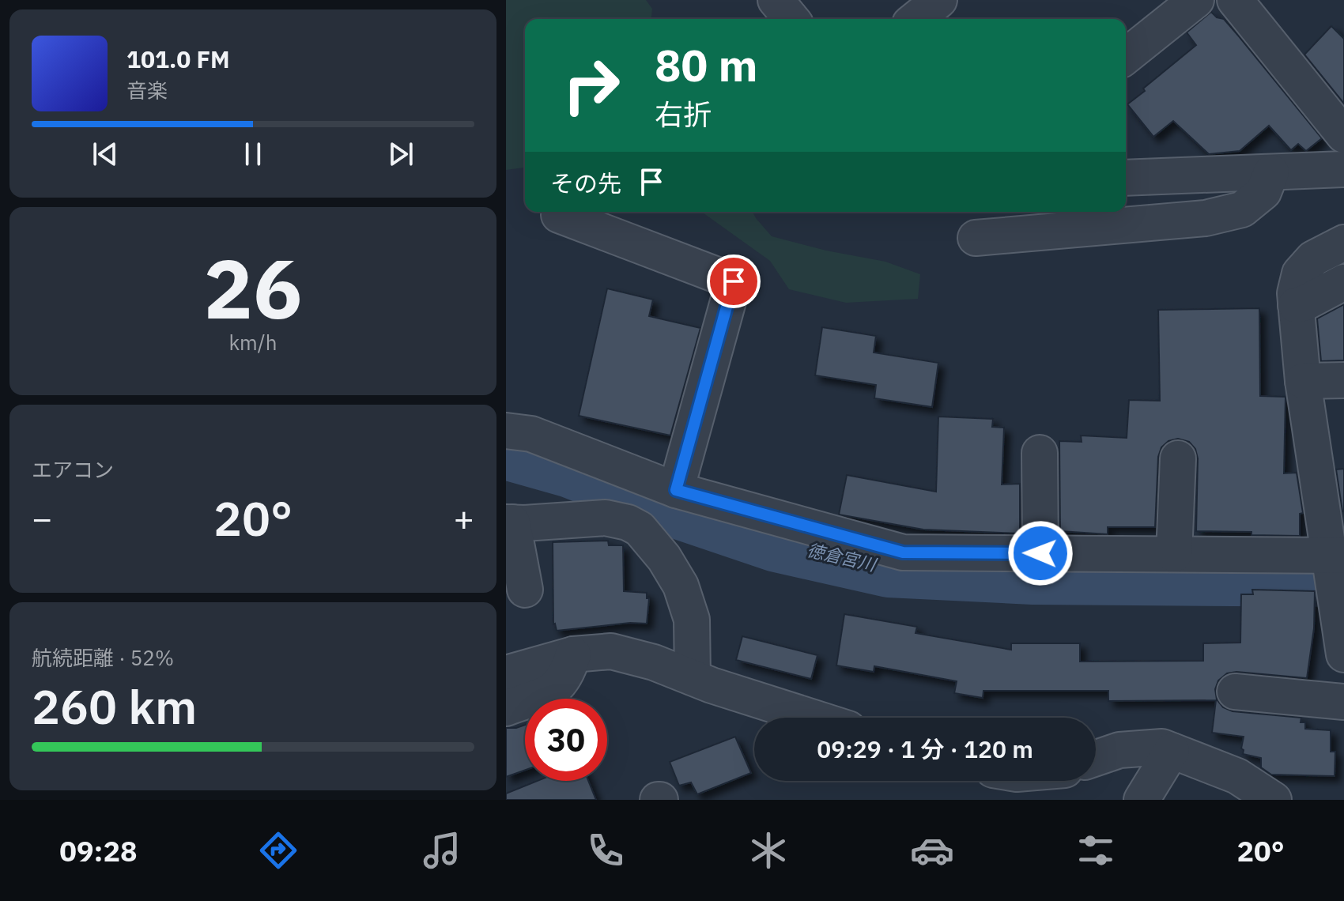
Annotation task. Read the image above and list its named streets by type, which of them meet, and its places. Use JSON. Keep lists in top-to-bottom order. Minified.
{"water":["徳倉宮川"],"page":{"turn":["80 m","右折"],"song":["101.0 FM","音楽"],"then":"その先","tile":[["26","km/h"],"エアコン",["航続距離 · 52%","260 km"]],"heat":["−","20°","+"],"limit":"30","trip":"09:29 · 1 分 · 120 m","tabs":["09:28","20°"]}}
